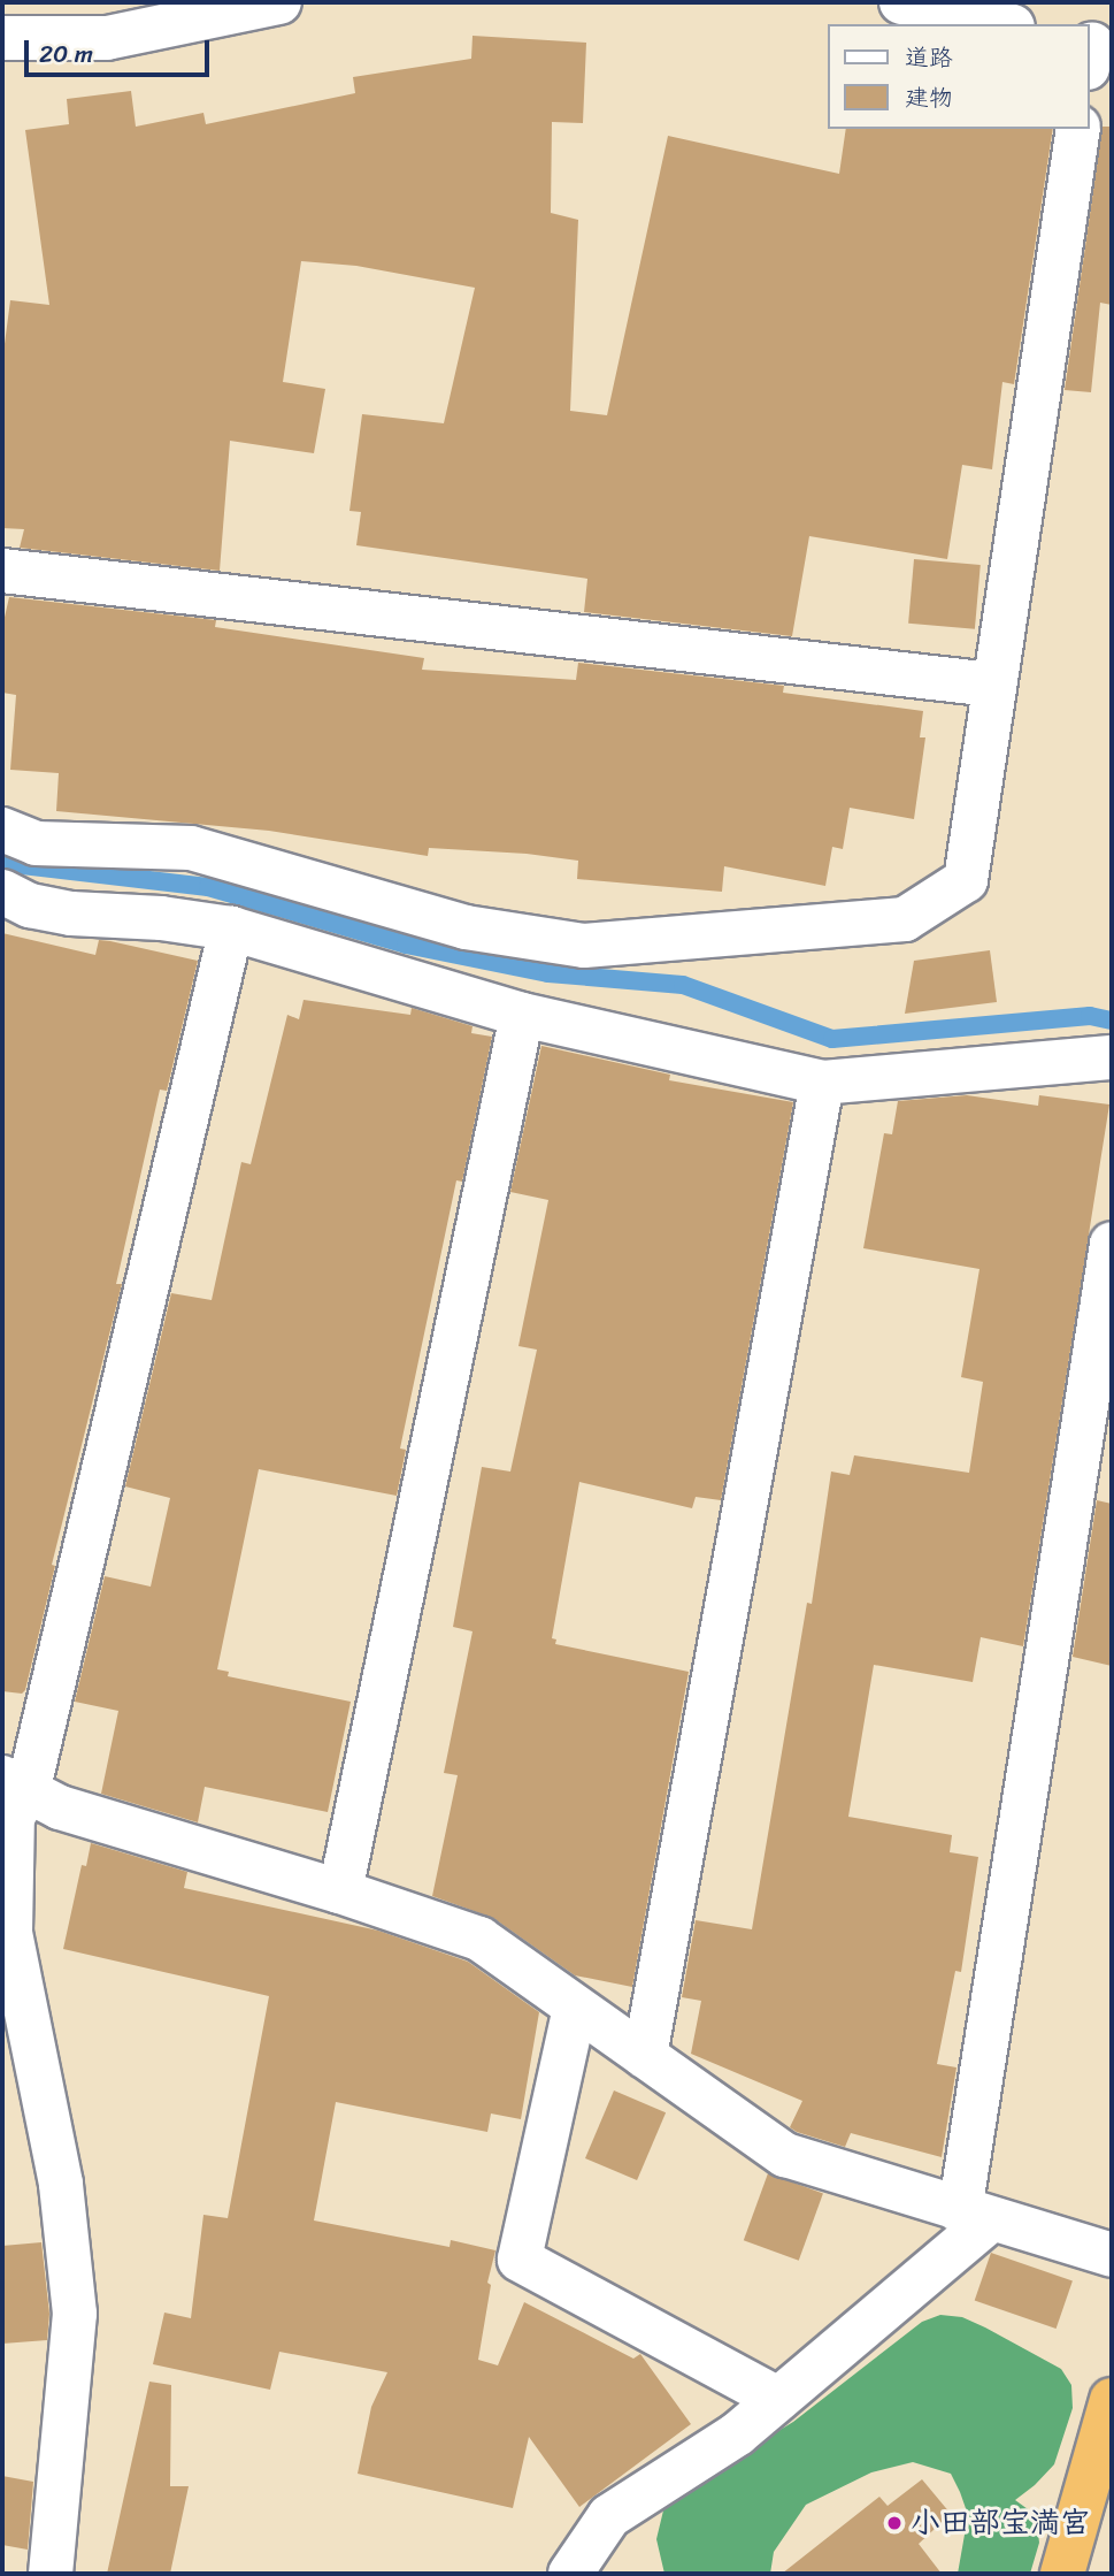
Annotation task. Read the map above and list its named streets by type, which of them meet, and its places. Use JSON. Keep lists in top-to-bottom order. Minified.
{"places":["小田部宝満宮"],"legend":["道路","建物"],"scale_bar":"20 m"}
